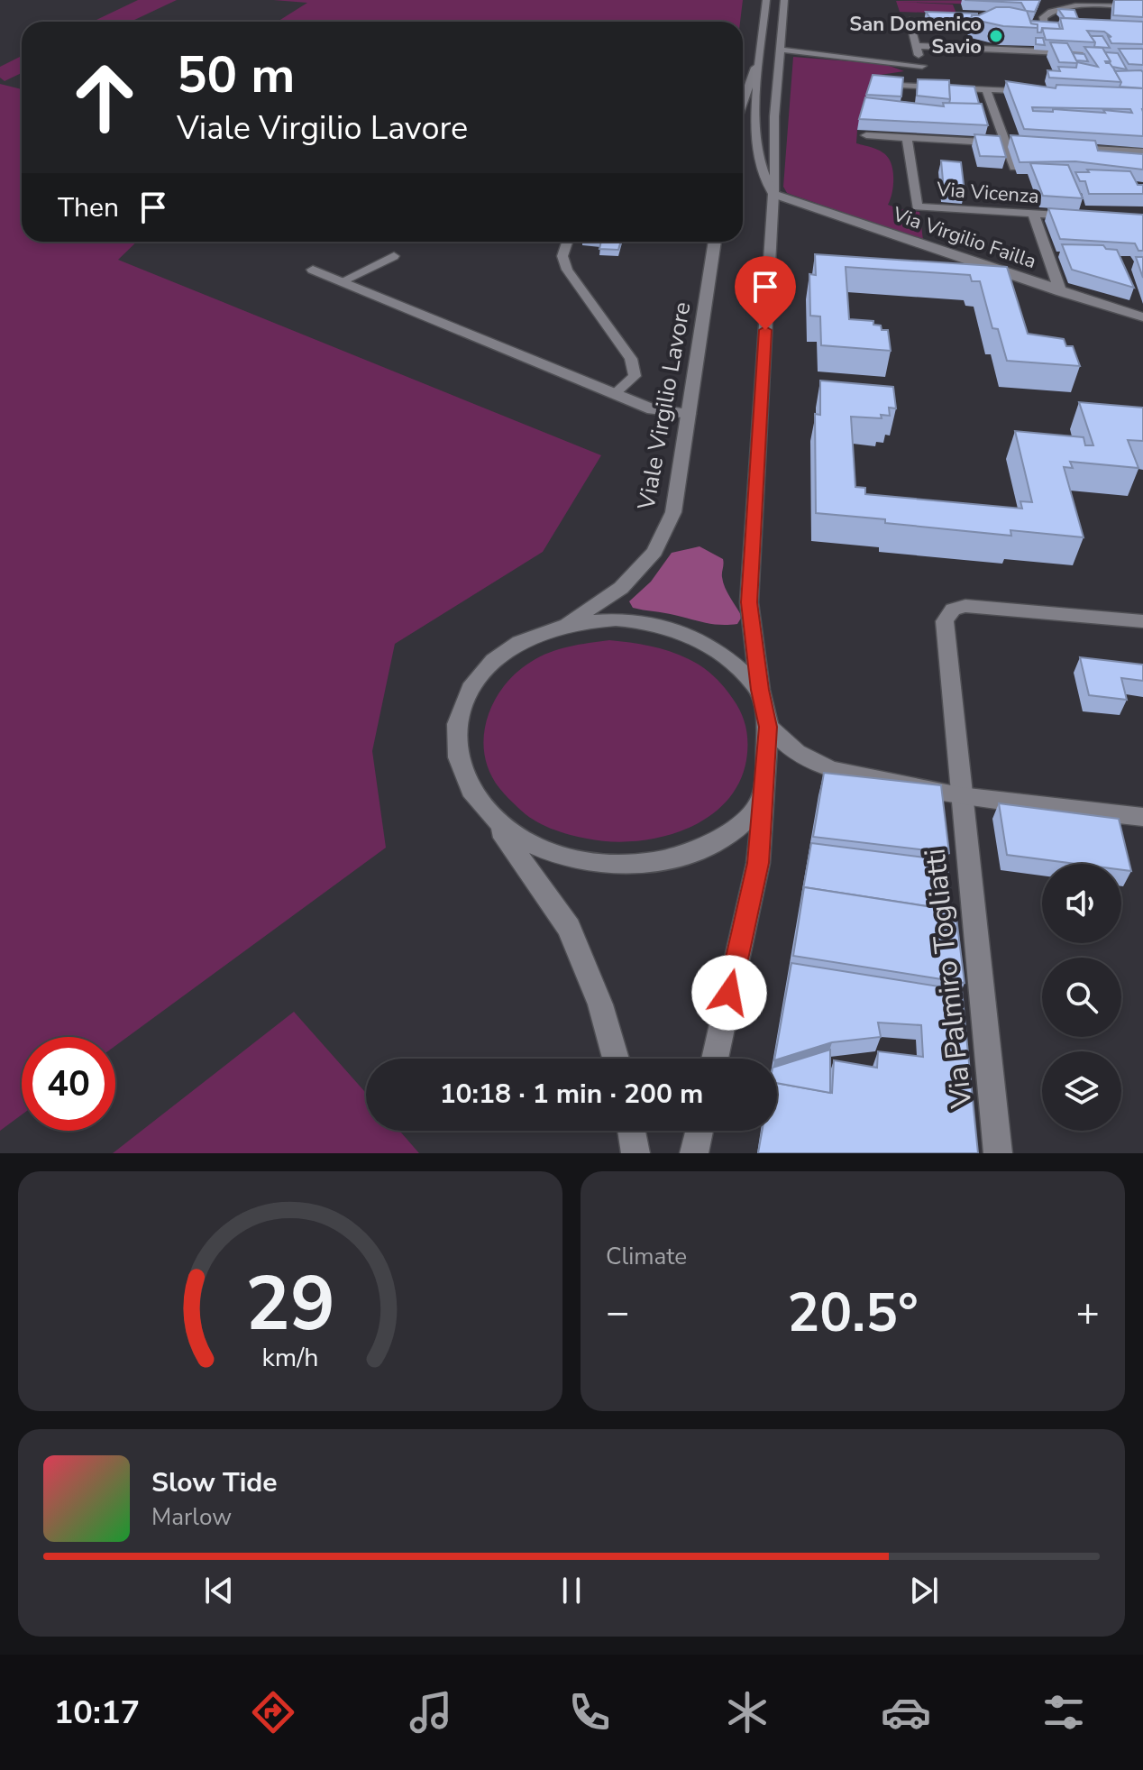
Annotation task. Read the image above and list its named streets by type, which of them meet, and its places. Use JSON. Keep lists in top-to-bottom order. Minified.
{"streets":{"street":["Via Vicenza","Via Virgilio Failla","Viale Virgilio Lavore","Via Palmiro Togliatti"]},"places":["San Domenico Savio"],"page":{"turn":["50 m","Viale Virgilio Lavore"],"then":"Then","limit":"40","trip":"10:18 · 1 min · 200 m","tile":"Climate","heat":["−","20.5°","+"],"song":["Slow Tide","Marlow"],"tabs":"10:17","gauge":["29","km/h"]}}
